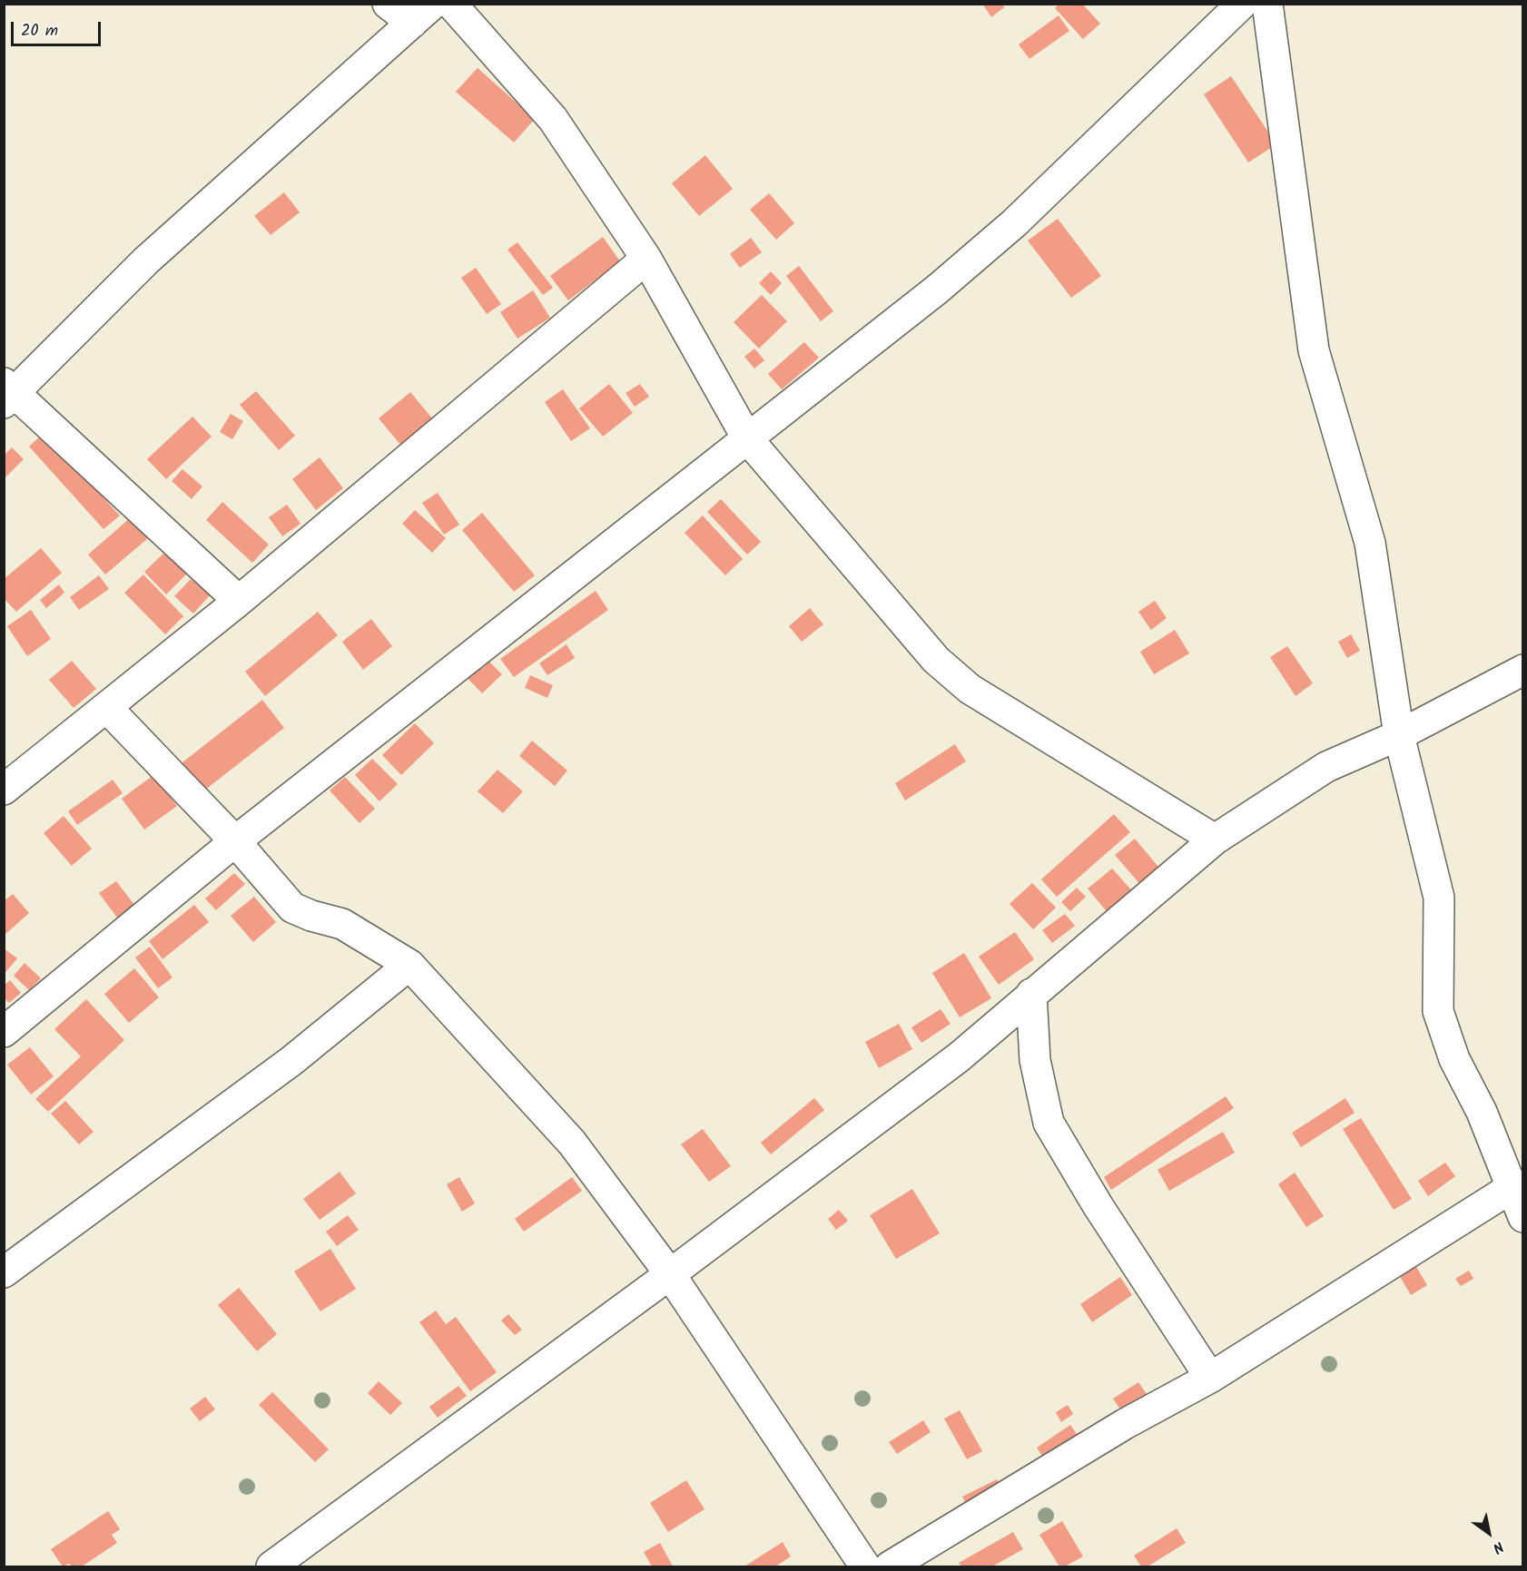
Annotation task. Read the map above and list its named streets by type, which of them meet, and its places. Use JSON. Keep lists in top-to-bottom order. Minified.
{"scale_bar":"20 m","north":"bottom right"}
